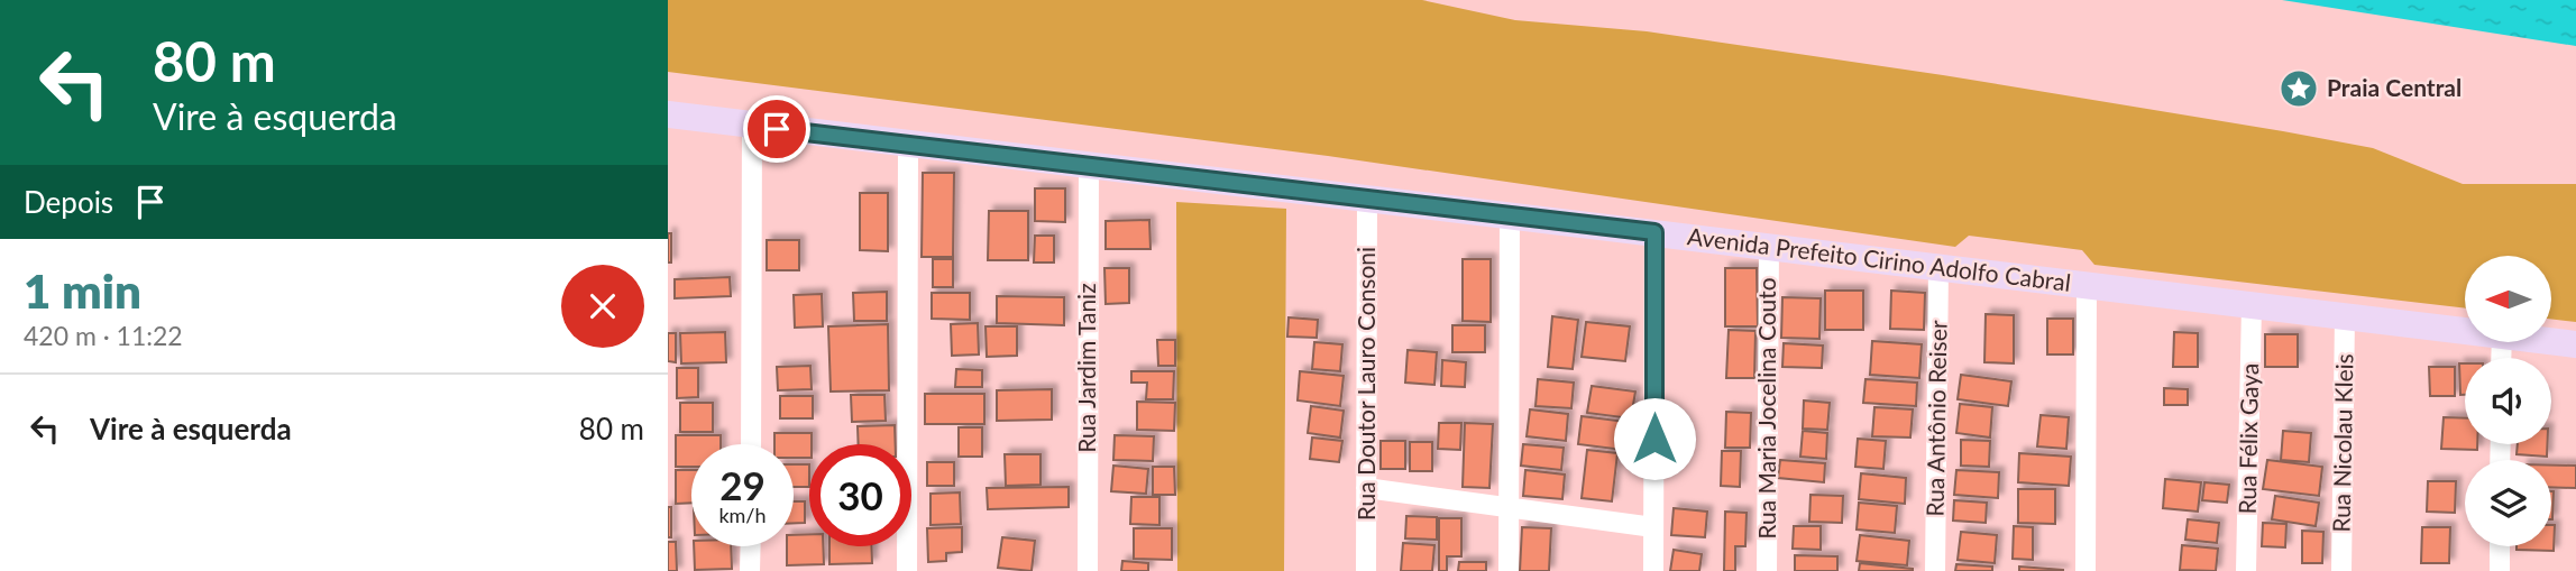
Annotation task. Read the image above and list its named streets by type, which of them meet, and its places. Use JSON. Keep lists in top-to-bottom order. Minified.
{"streets":{"main road":["Avenida Prefeito Cirino Adolfo Cabral"],"street":["Rua Jardim Taniz","Rua Doutor Lauro Consoni","Rua Maria Jocelina Couto","Rua Antônio Reiser","Rua Félix Gaya","Rua Nicolau Kleis"]},"crossings":[["Avenida Prefeito Cirino Adolfo Cabral","Rua Jardim Taniz"],["Avenida Prefeito Cirino Adolfo Cabral","Rua Doutor Lauro Consoni"],["Avenida Prefeito Cirino Adolfo Cabral","Rua Maria Jocelina Couto"],["Avenida Prefeito Cirino Adolfo Cabral","Rua Antônio Reiser"],["Avenida Prefeito Cirino Adolfo Cabral","Rua Félix Gaya"],["Avenida Prefeito Cirino Adolfo Cabral","Rua Nicolau Kleis"]],"places":{"place":["Praia Central"]},"north":"left","page":{"turn":["80 m","Vire à esquerda"],"then":"Depois","heading":["1 min","420 m · 11:22"],"list":[{"name":"Vire à esquerda","value":"80 m"}],"speed":"29 km/h","limit":"30"}}
